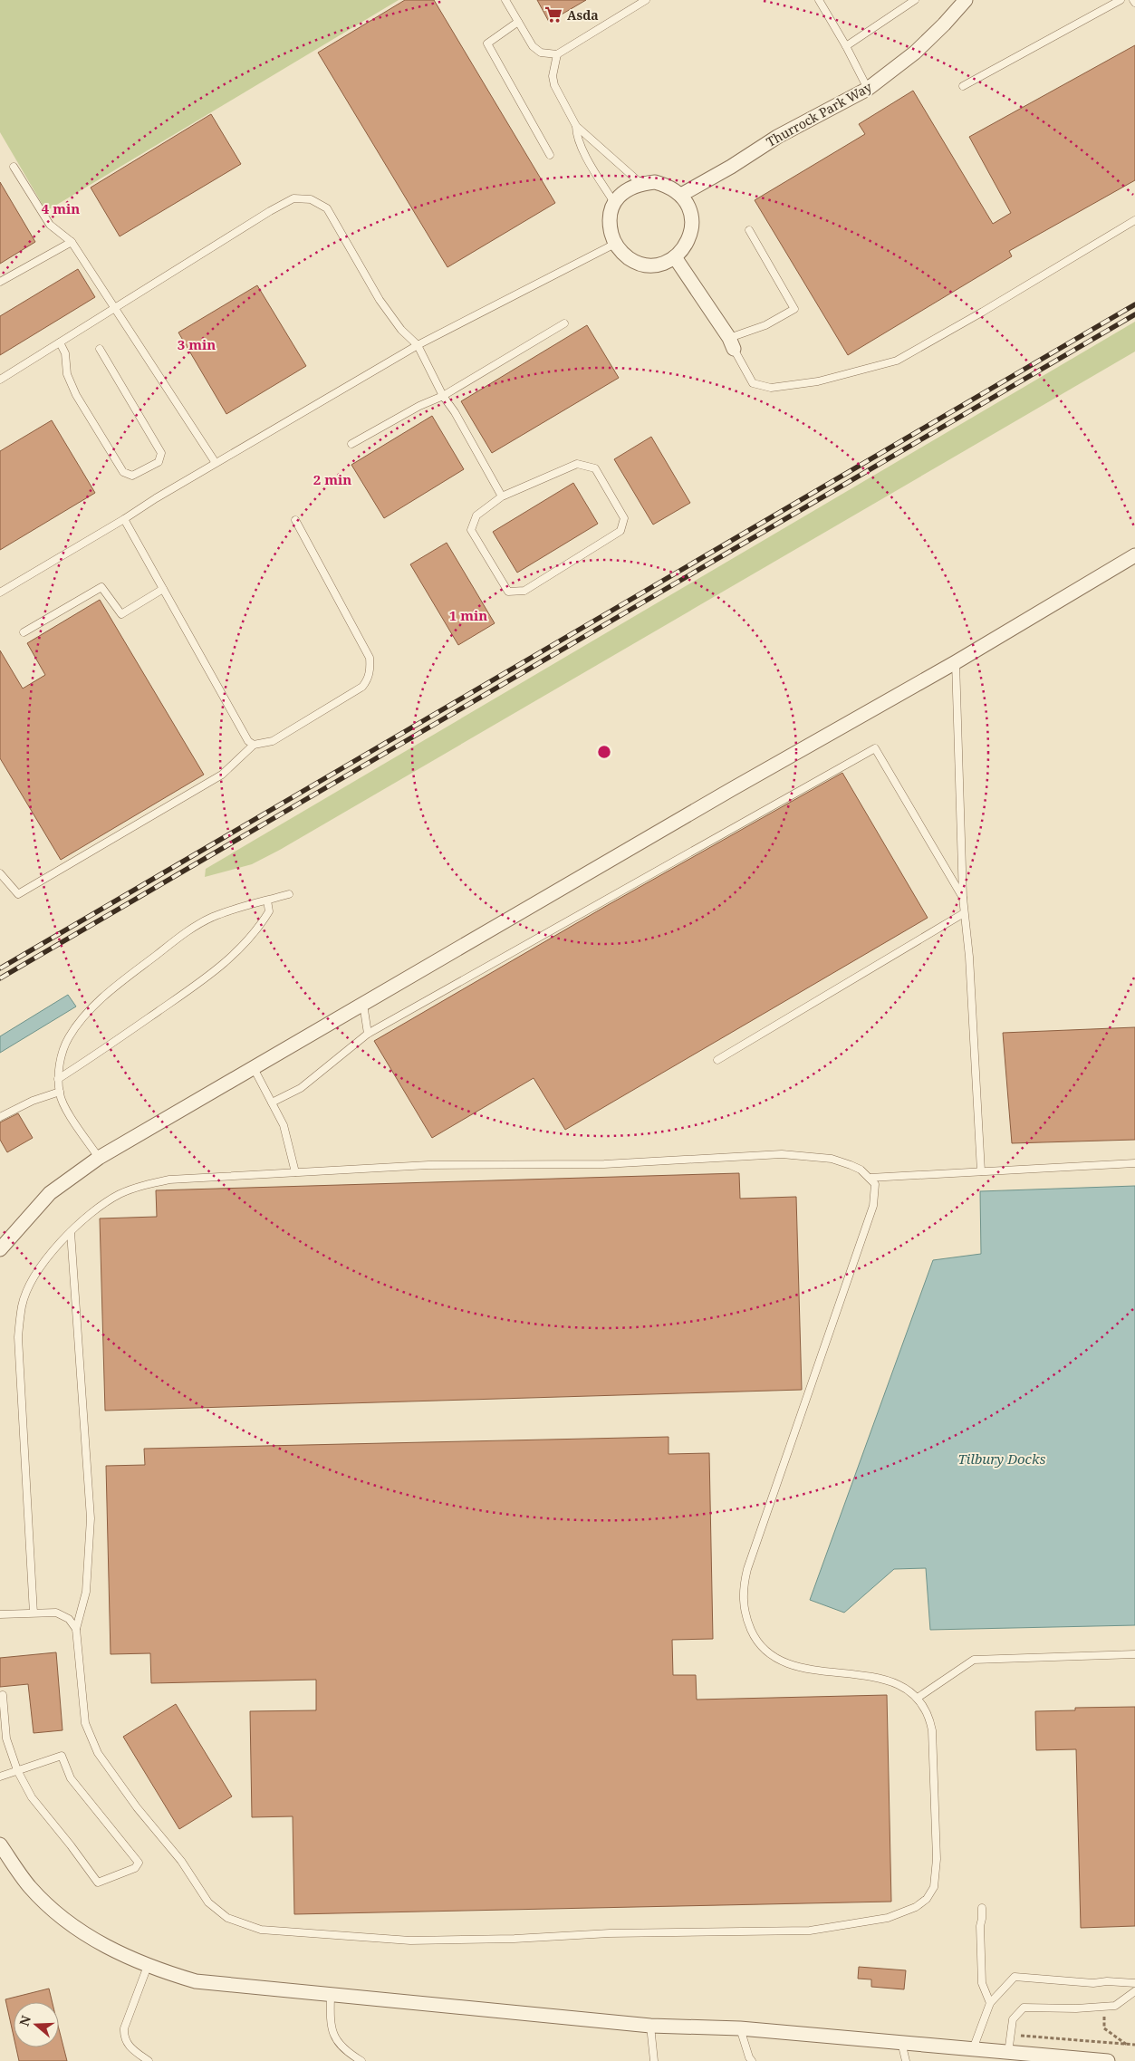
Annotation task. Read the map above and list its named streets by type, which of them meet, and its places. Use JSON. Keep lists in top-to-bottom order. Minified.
{"streets":{"street":["Thurrock Park Way"]},"water":["Tilbury Docks"],"places":{"supermarket":["Asda"]},"north":"left","rings":["4 min","3 min","2 min","1 min"]}
